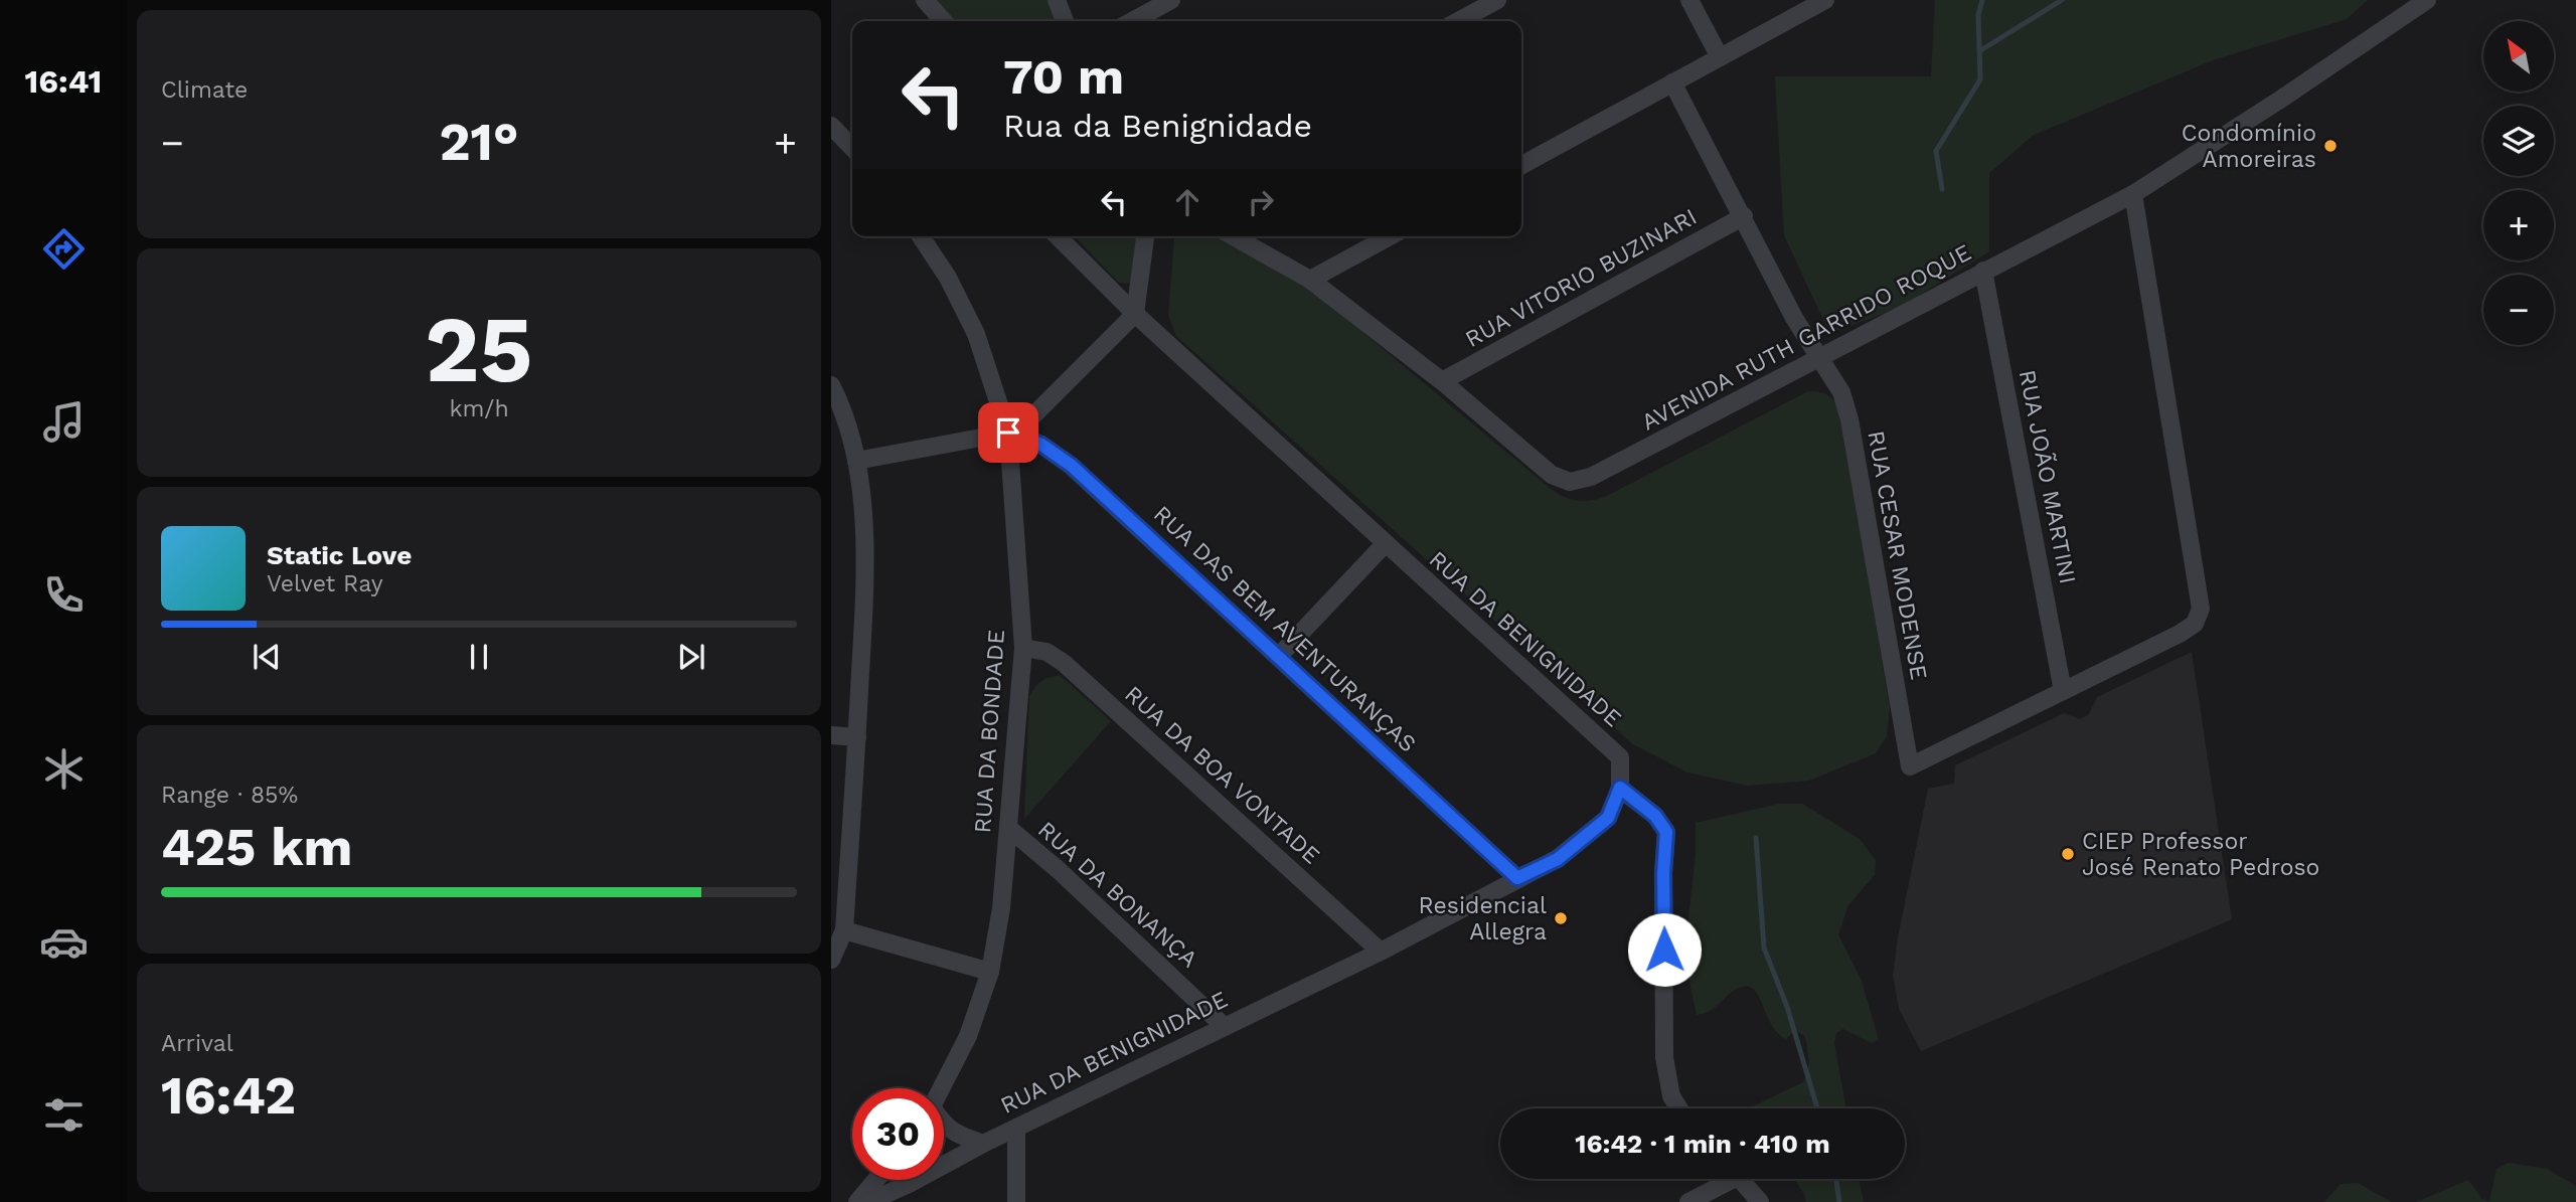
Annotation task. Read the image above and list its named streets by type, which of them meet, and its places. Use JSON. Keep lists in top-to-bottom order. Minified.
{"streets":{"street":["RUA VITORIO BUZINARI","AVENIDA RUTH GARRIDO ROQUE","RUA JOÃO MARTINI","RUA CESAR MODENSE","RUA DAS BEM AVENTURANÇAS","RUA DA BENIGNIDADE","RUA DA BONDADE","RUA DA BOA VONTADE","RUA DA BONANÇA"]},"crossings":[["RUA VITORIO BUZINARI","AVENIDA RUTH GARRIDO ROQUE"],["RUA VITORIO BUZINARI","RUA CESAR MODENSE"],["AVENIDA RUTH GARRIDO ROQUE","RUA JOÃO MARTINI"],["AVENIDA RUTH GARRIDO ROQUE","RUA CESAR MODENSE"],["RUA JOÃO MARTINI","RUA CESAR MODENSE"],["RUA DAS BEM AVENTURANÇAS","RUA DA BENIGNIDADE"],["RUA DAS BEM AVENTURANÇAS","RUA DA BONDADE"],["RUA DA BENIGNIDADE","RUA DA BOA VONTADE"],["RUA DA BENIGNIDADE","RUA DA BONANÇA"],["RUA DA BONDADE","RUA DA BOA VONTADE"],["RUA DA BONDADE","RUA DA BONANÇA"]],"places":["Condomínio Amoreiras","CIEP Professor José Renato Pedroso","Residencial Allegra"],"north":"top left","page":{"tabs":"16:41","tile":["Climate",["25","km/h"],["Range · 85%","425 km"],["Arrival","16:42"]],"map_buttons":["+","−"],"turn":["70 m","Rua da Benignidade"],"heat":["−","21°","+"],"song":["Static Love","Velvet Ray"],"limit":"30","trip":"16:42 · 1 min · 410 m"}}
